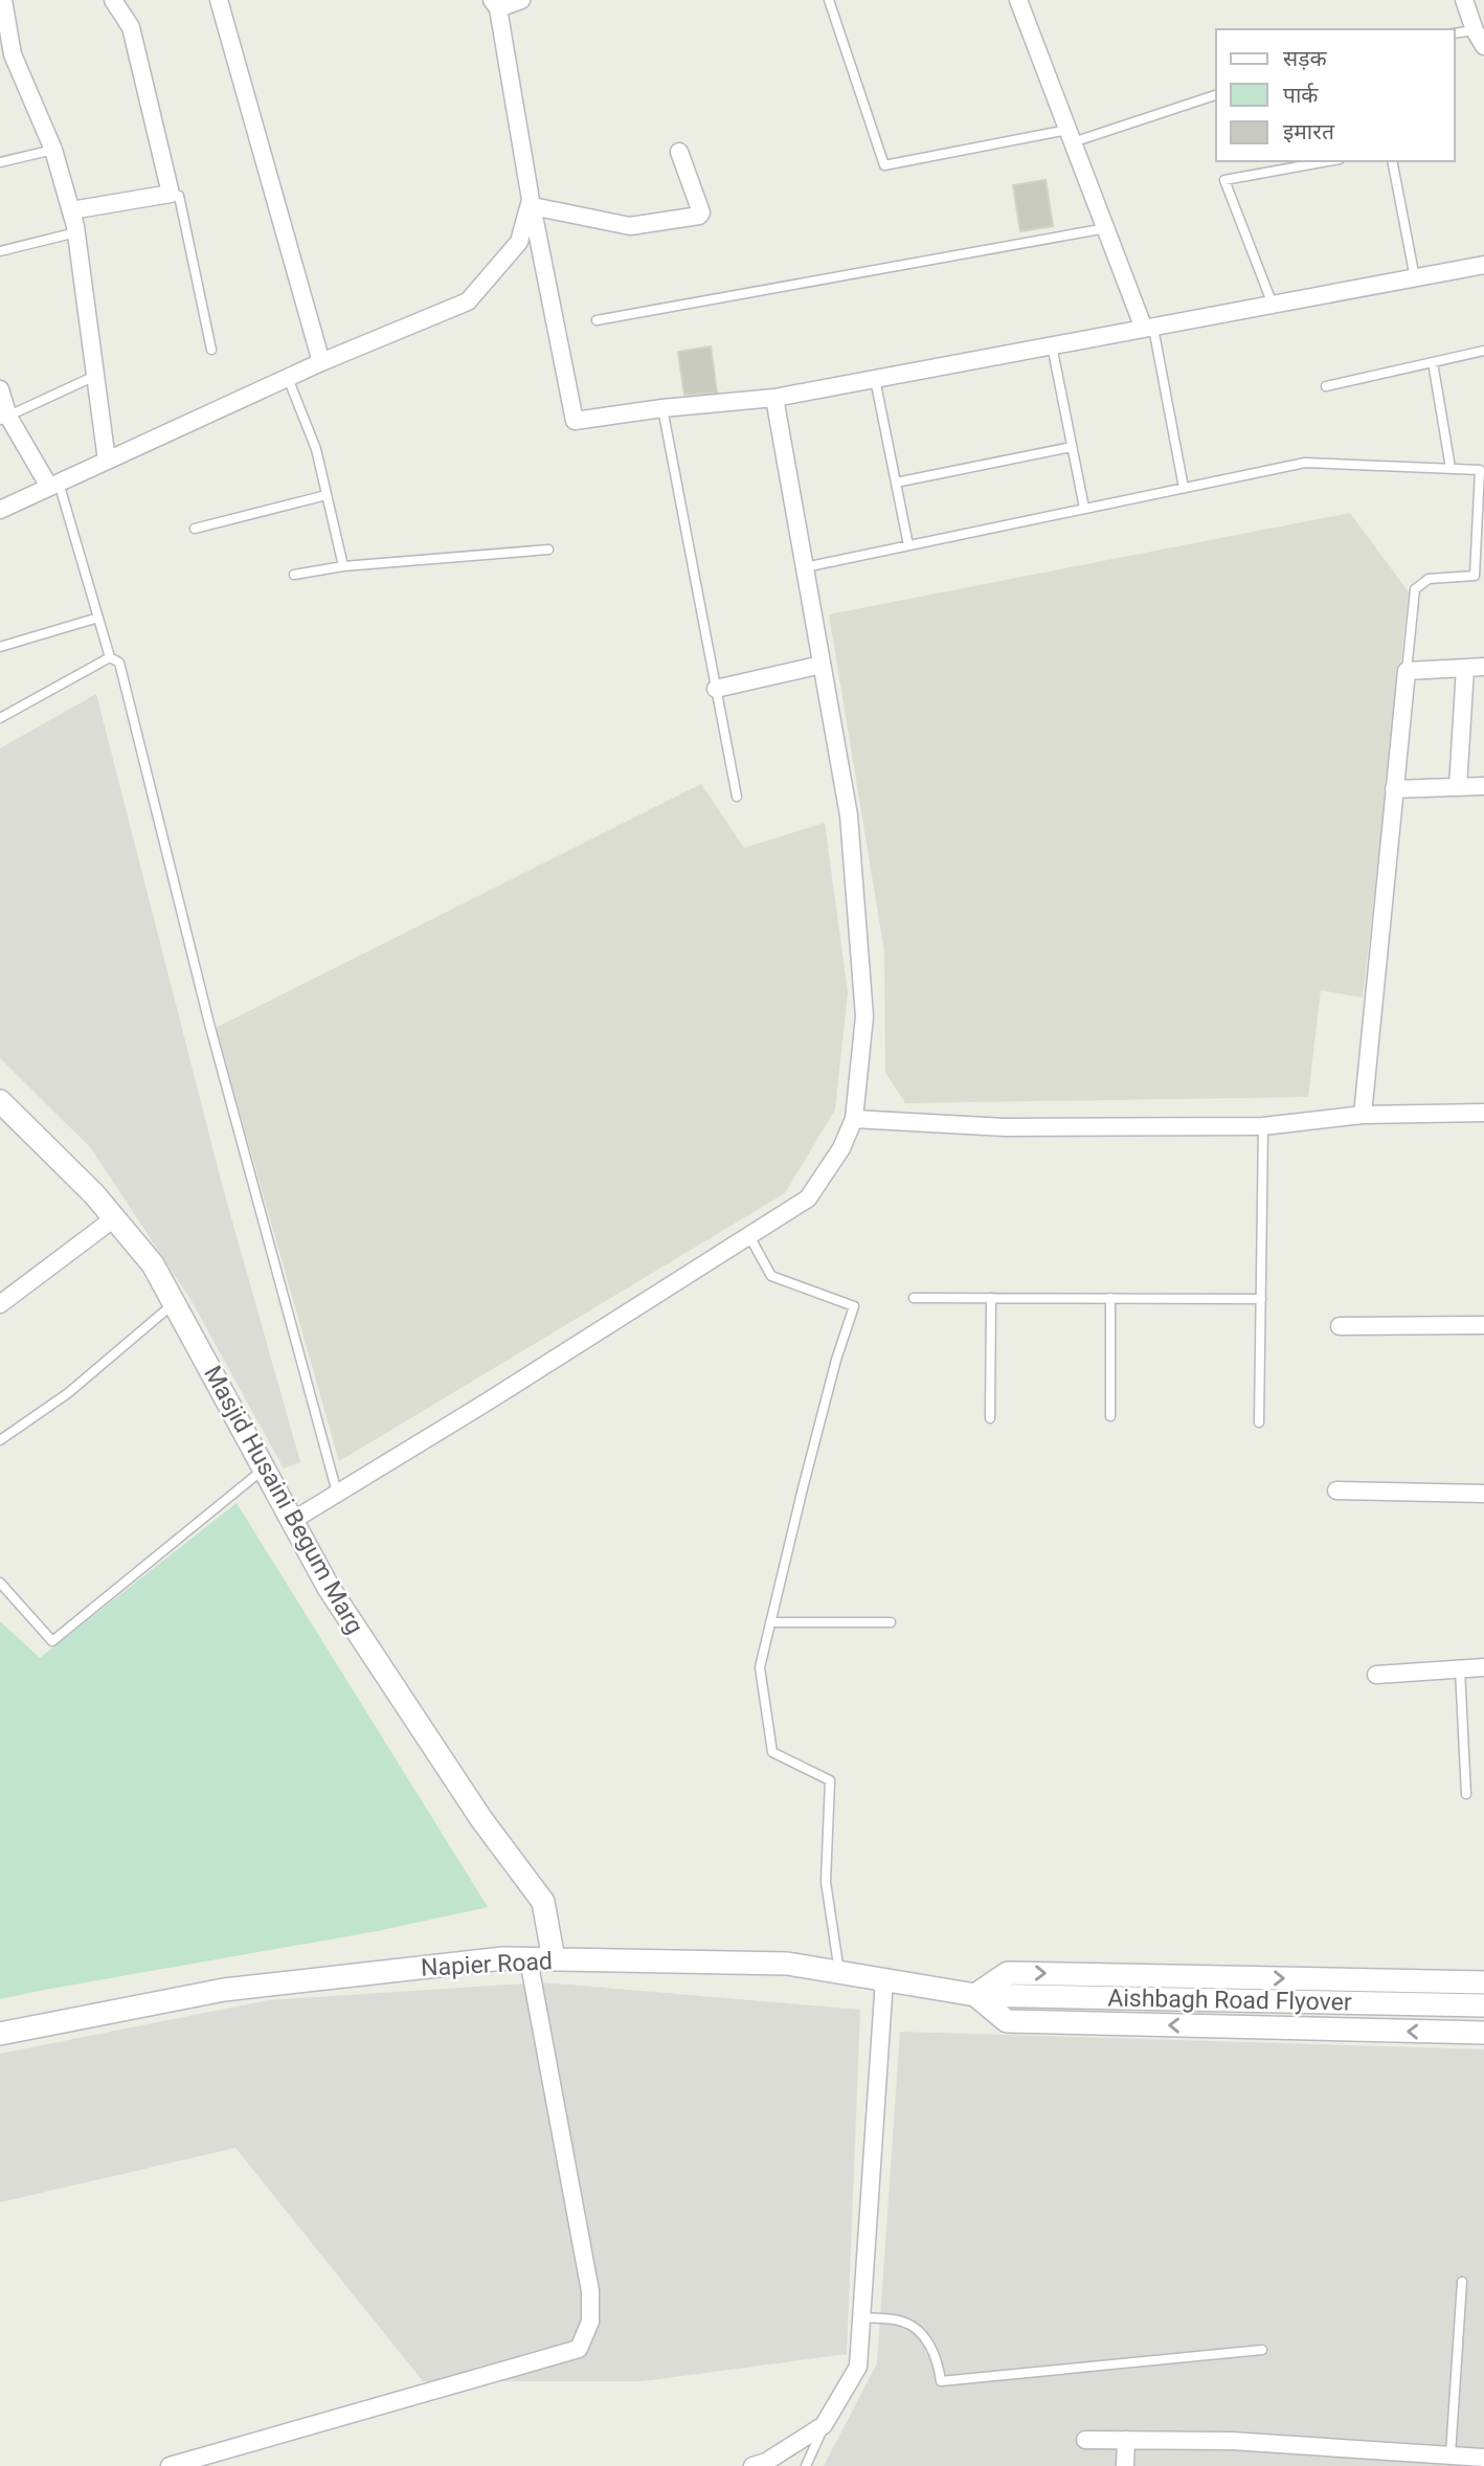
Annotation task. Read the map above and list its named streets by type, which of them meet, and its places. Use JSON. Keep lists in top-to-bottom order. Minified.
{"streets":{"street":["Masjid Husaini Begum Marg","Napier Road","Aishbagh Road Flyover"]},"crossings":[["Masjid Husaini Begum Marg","Napier Road"],["Napier Road","Aishbagh Road Flyover"]],"legend":["सड़क","पार्क","इमारत"]}
